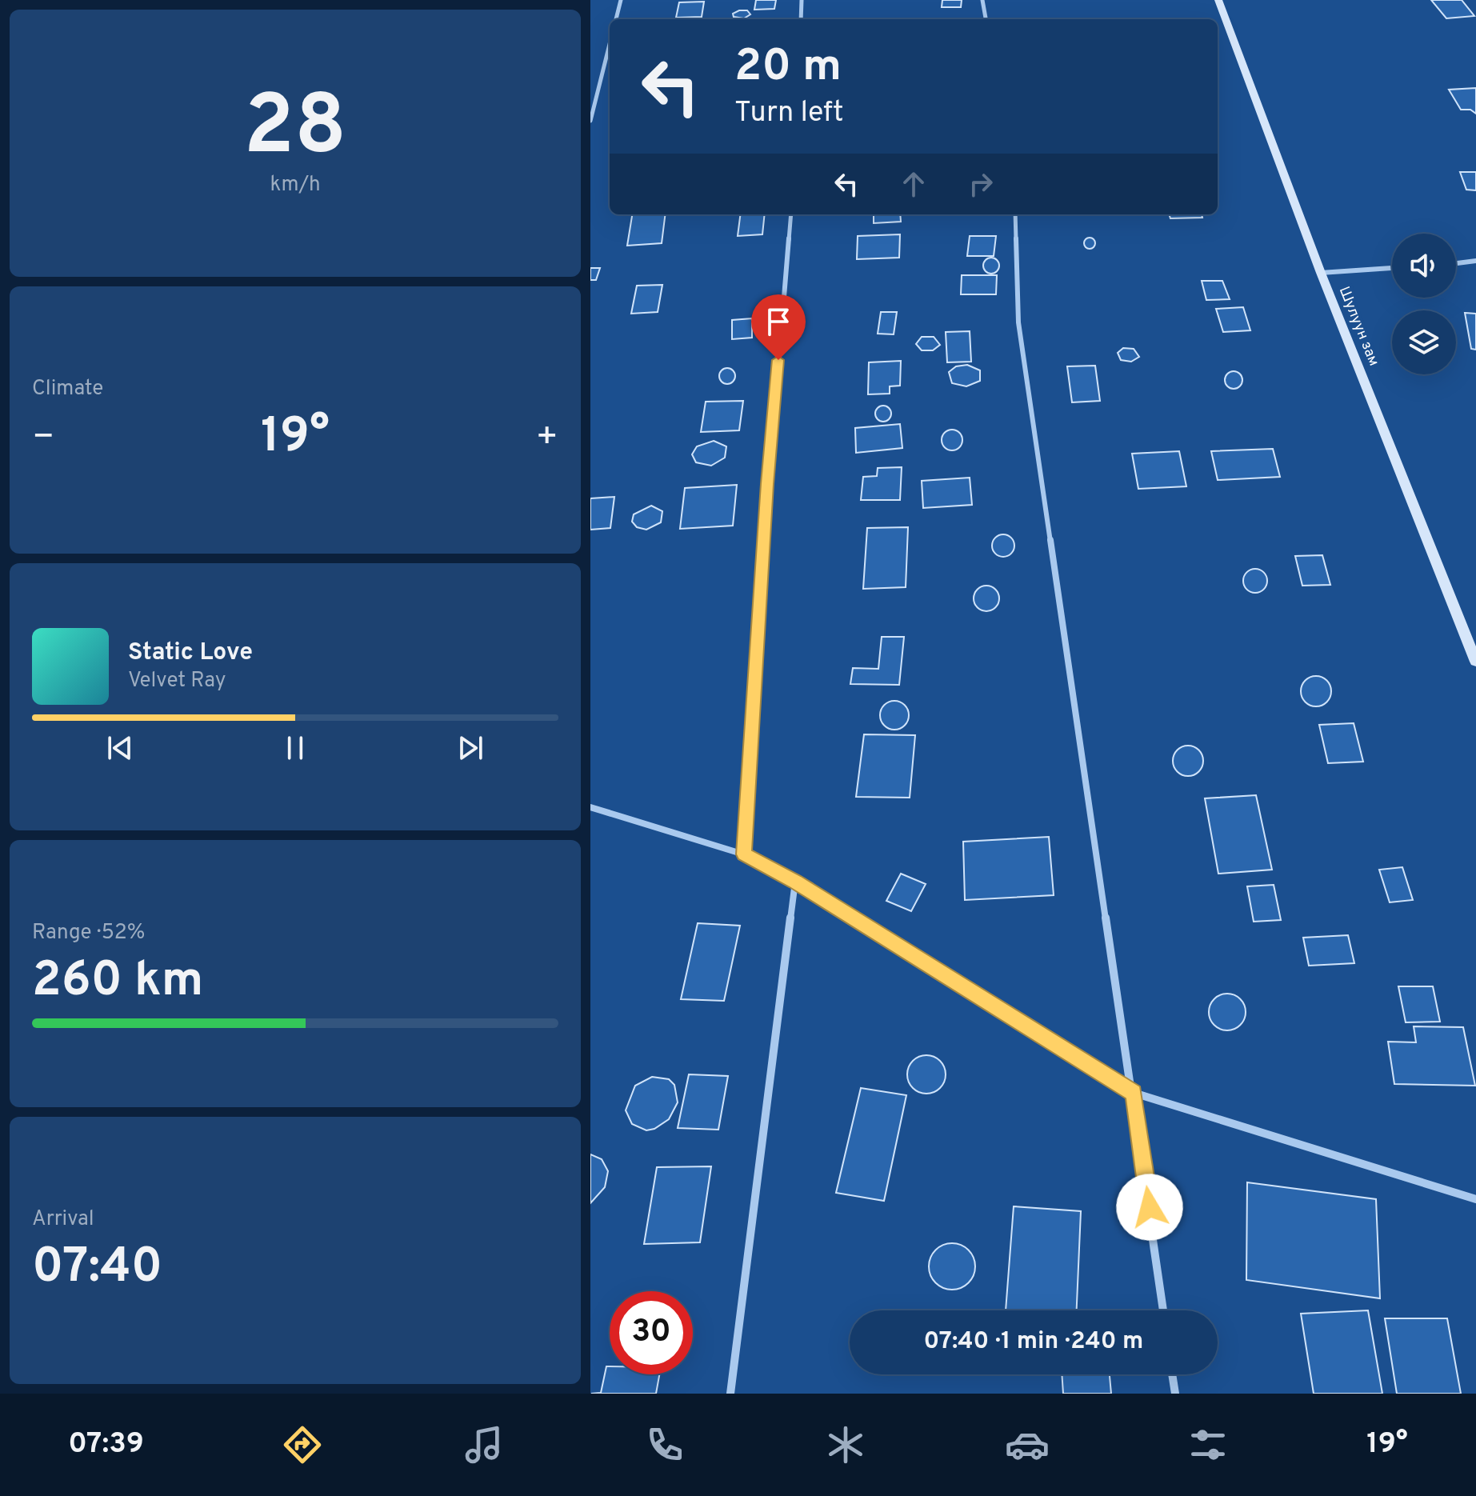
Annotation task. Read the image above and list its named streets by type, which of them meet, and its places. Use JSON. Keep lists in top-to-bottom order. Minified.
{"streets":{"street":["Шулуун зам"]},"page":{"tile":[["28","km/h"],"Climate",["Range · 52%","260 km"],["Arrival","07:40"]],"turn":["20 m","Turn left"],"heat":["−","19°","+"],"song":["Static Love","Velvet Ray"],"limit":"30","trip":"07:40 · 1 min · 240 m","tabs":["07:39","19°"]}}
